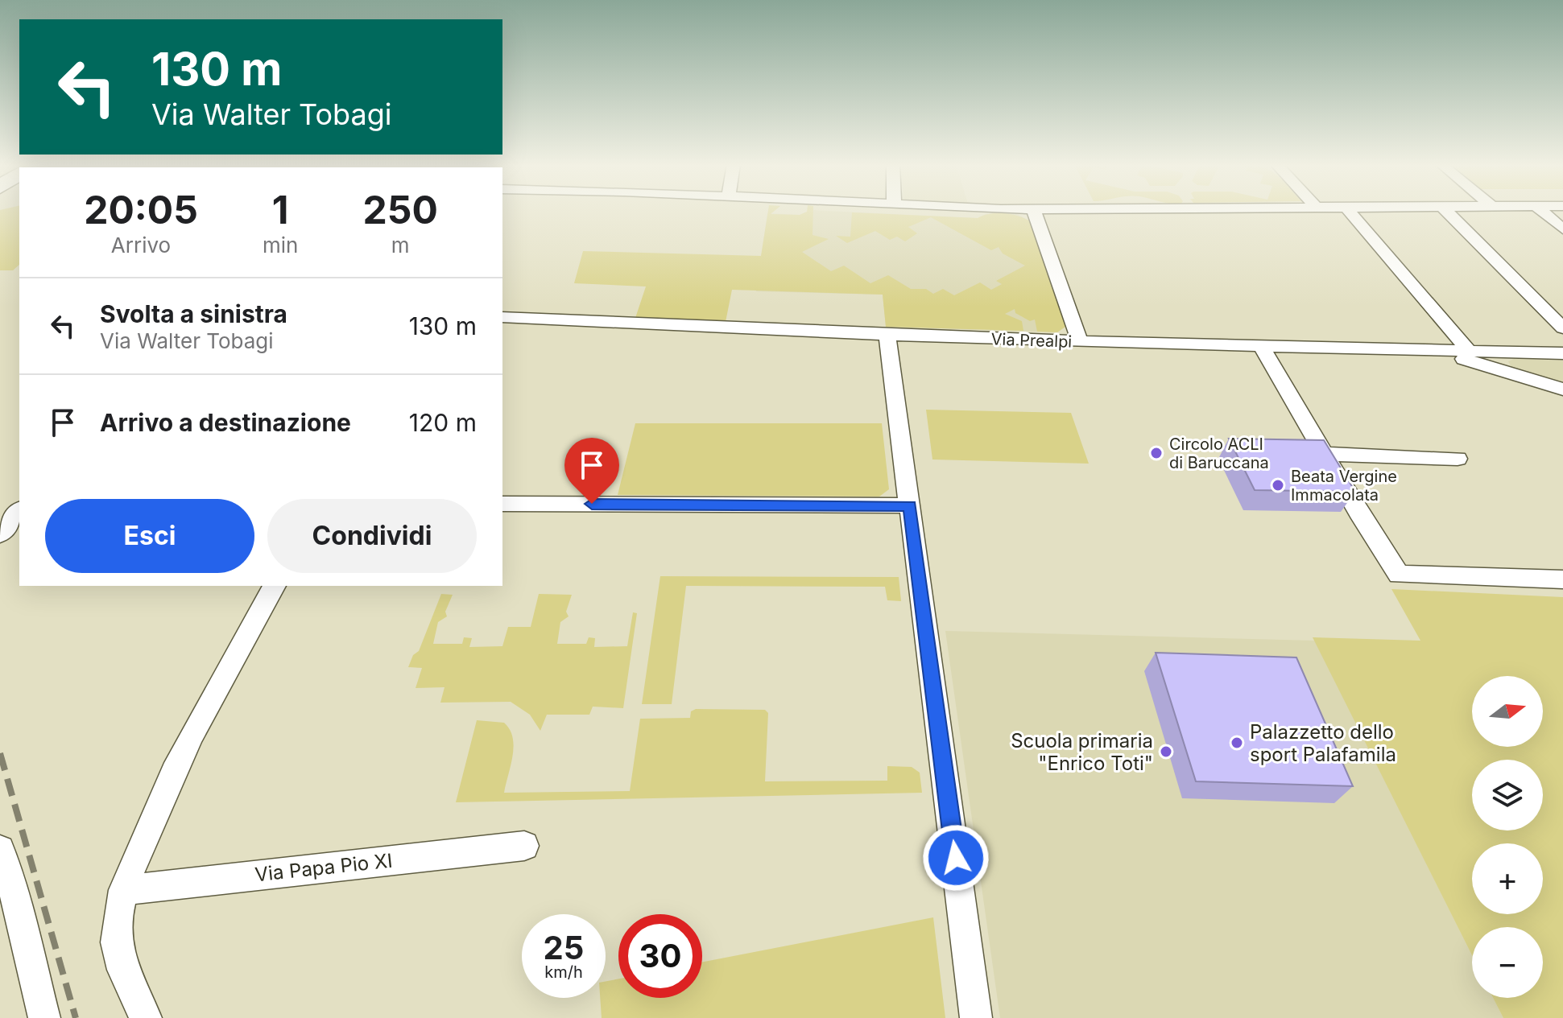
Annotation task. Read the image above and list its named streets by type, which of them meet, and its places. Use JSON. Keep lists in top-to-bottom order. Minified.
{"streets":{"street":["Via Prealpi","Via Papa Pio XI"]},"places":["Circolo ACLI di Baruccana","Beata Vergine Immacolata","Palazzetto dello sport Palafamila","Scuola primaria \"Enrico Toti\""],"north":"right","page":{"turn":["130 m","Via Walter Tobagi"],"eta":["20:05","Arrivo","1","min","250","m"],"list":[{"name":"Svolta a sinistra","note":"Via Walter Tobagi","value":"130 m"},{"name":"Arrivo a destinazione","value":"120 m"}],"buttons":["Esci","Condividi"],"map_buttons":["+","−"],"speed":"25 km/h","limit":"30"}}
